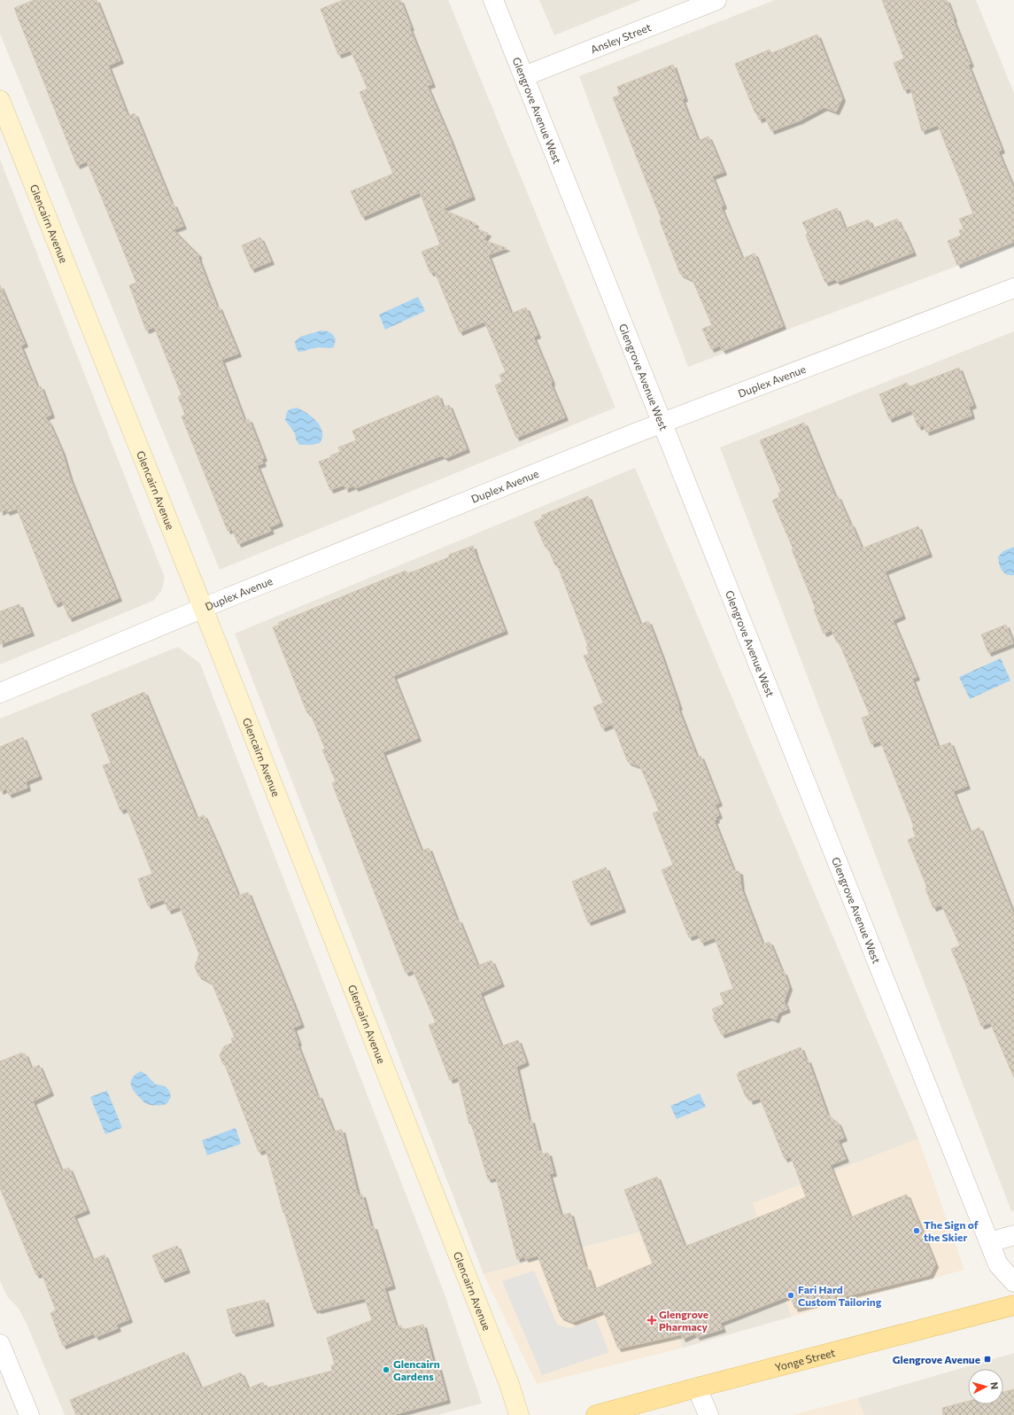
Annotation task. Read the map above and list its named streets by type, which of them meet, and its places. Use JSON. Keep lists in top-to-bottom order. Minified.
{"streets":{"main road":["Yonge Street"],"street":["Ansley Street","Glengrove Avenue West","Glencairn Avenue","Duplex Avenue"]},"crossings":[["Ansley Street","Glengrove Avenue West"],["Glengrove Avenue West","Duplex Avenue"],["Glencairn Avenue","Duplex Avenue"]],"places":{"other":["The Sign of the Skier","Fari Hard Custom Tailoring","Glencairn Gardens"],"health":["Glengrove Pharmacy"],"transit":["Glengrove Avenue"]},"north":"right"}
